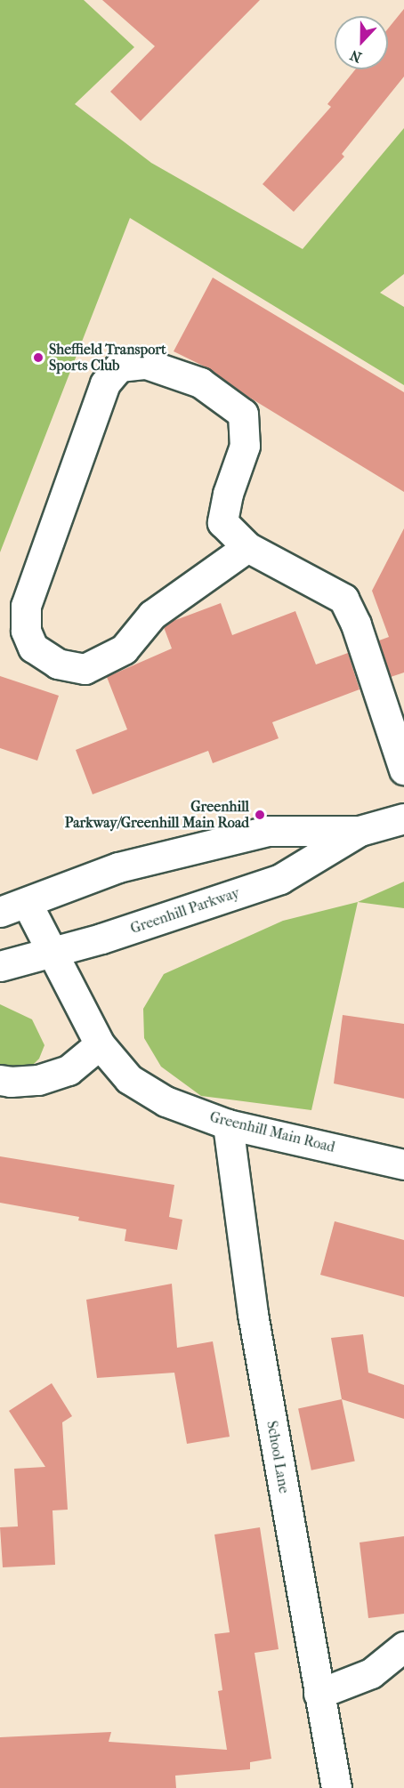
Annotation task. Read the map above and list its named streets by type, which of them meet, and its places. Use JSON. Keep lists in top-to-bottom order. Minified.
{"streets":{"street":["Greenhill Parkway","Greenhill Main Road","School Lane"]},"crossings":[["Greenhill Parkway","Greenhill Main Road"],["Greenhill Main Road","School Lane"]],"places":["Sheffield Transport Sports Club","Greenhill Parkway/Greenhill Main Road"],"north":"bottom"}
